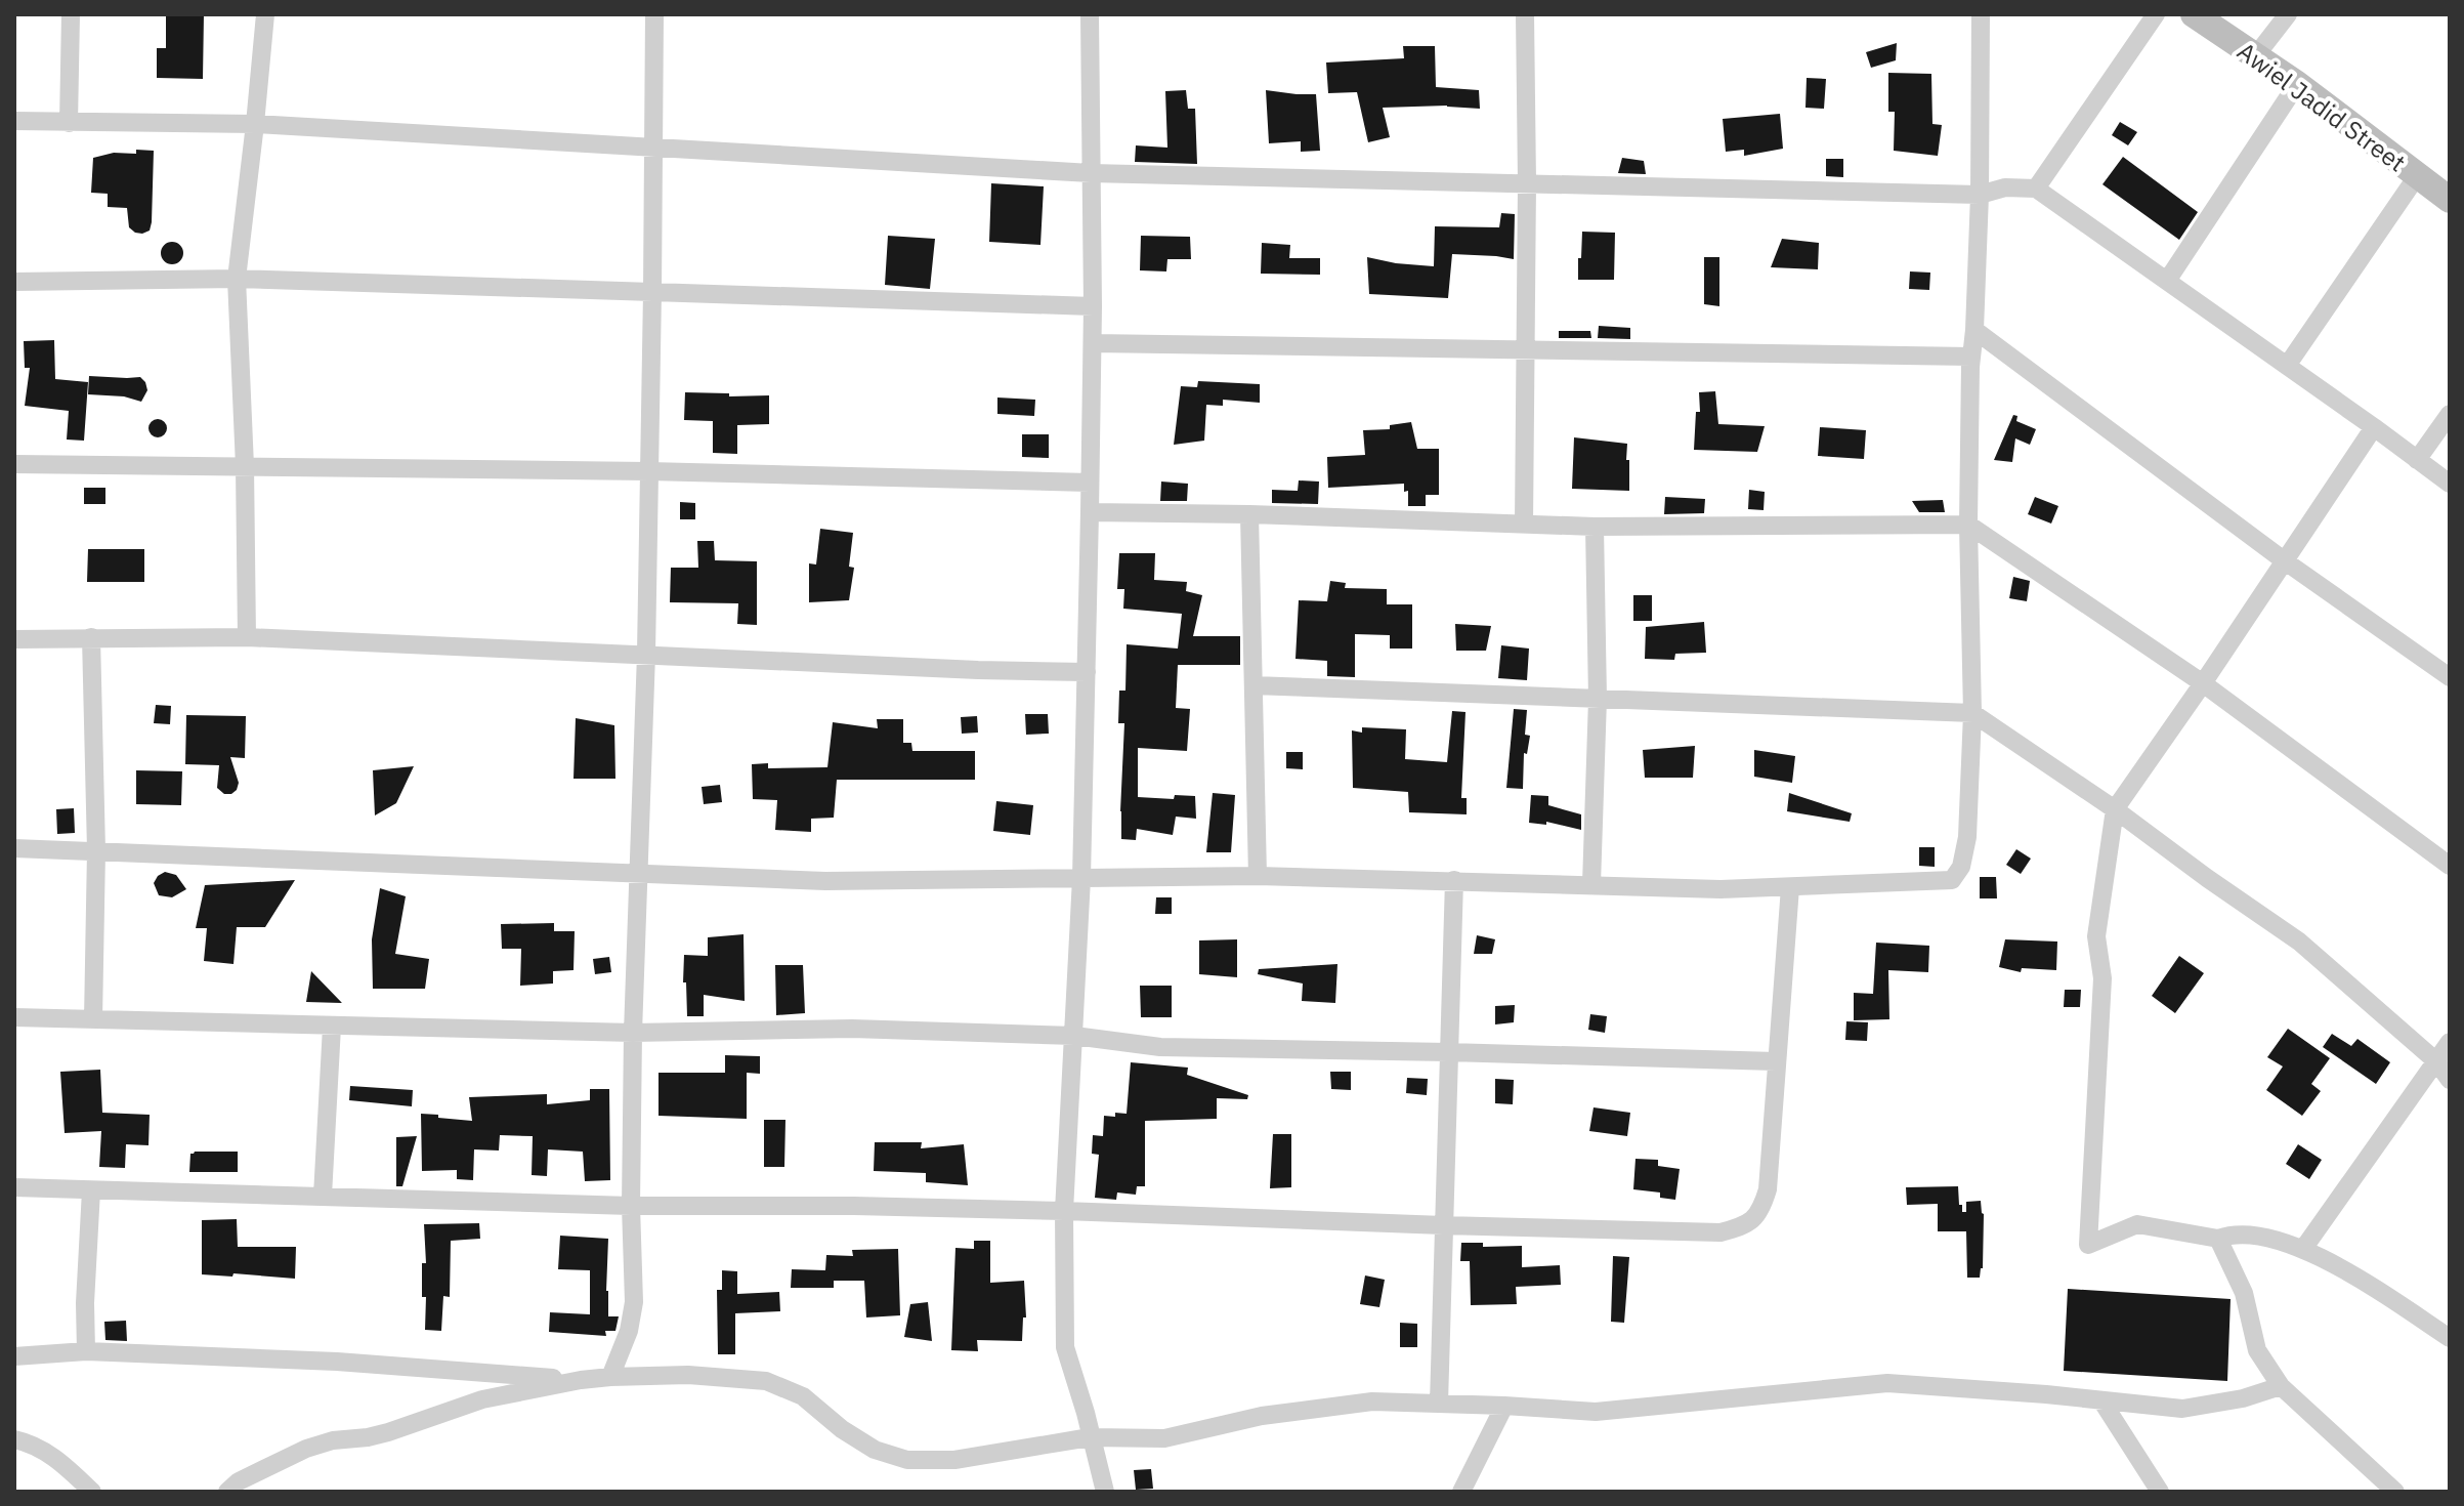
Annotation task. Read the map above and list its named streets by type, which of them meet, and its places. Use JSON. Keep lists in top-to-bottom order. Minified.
{"streets":{"street":["Awiel Jadid Street"]}}
